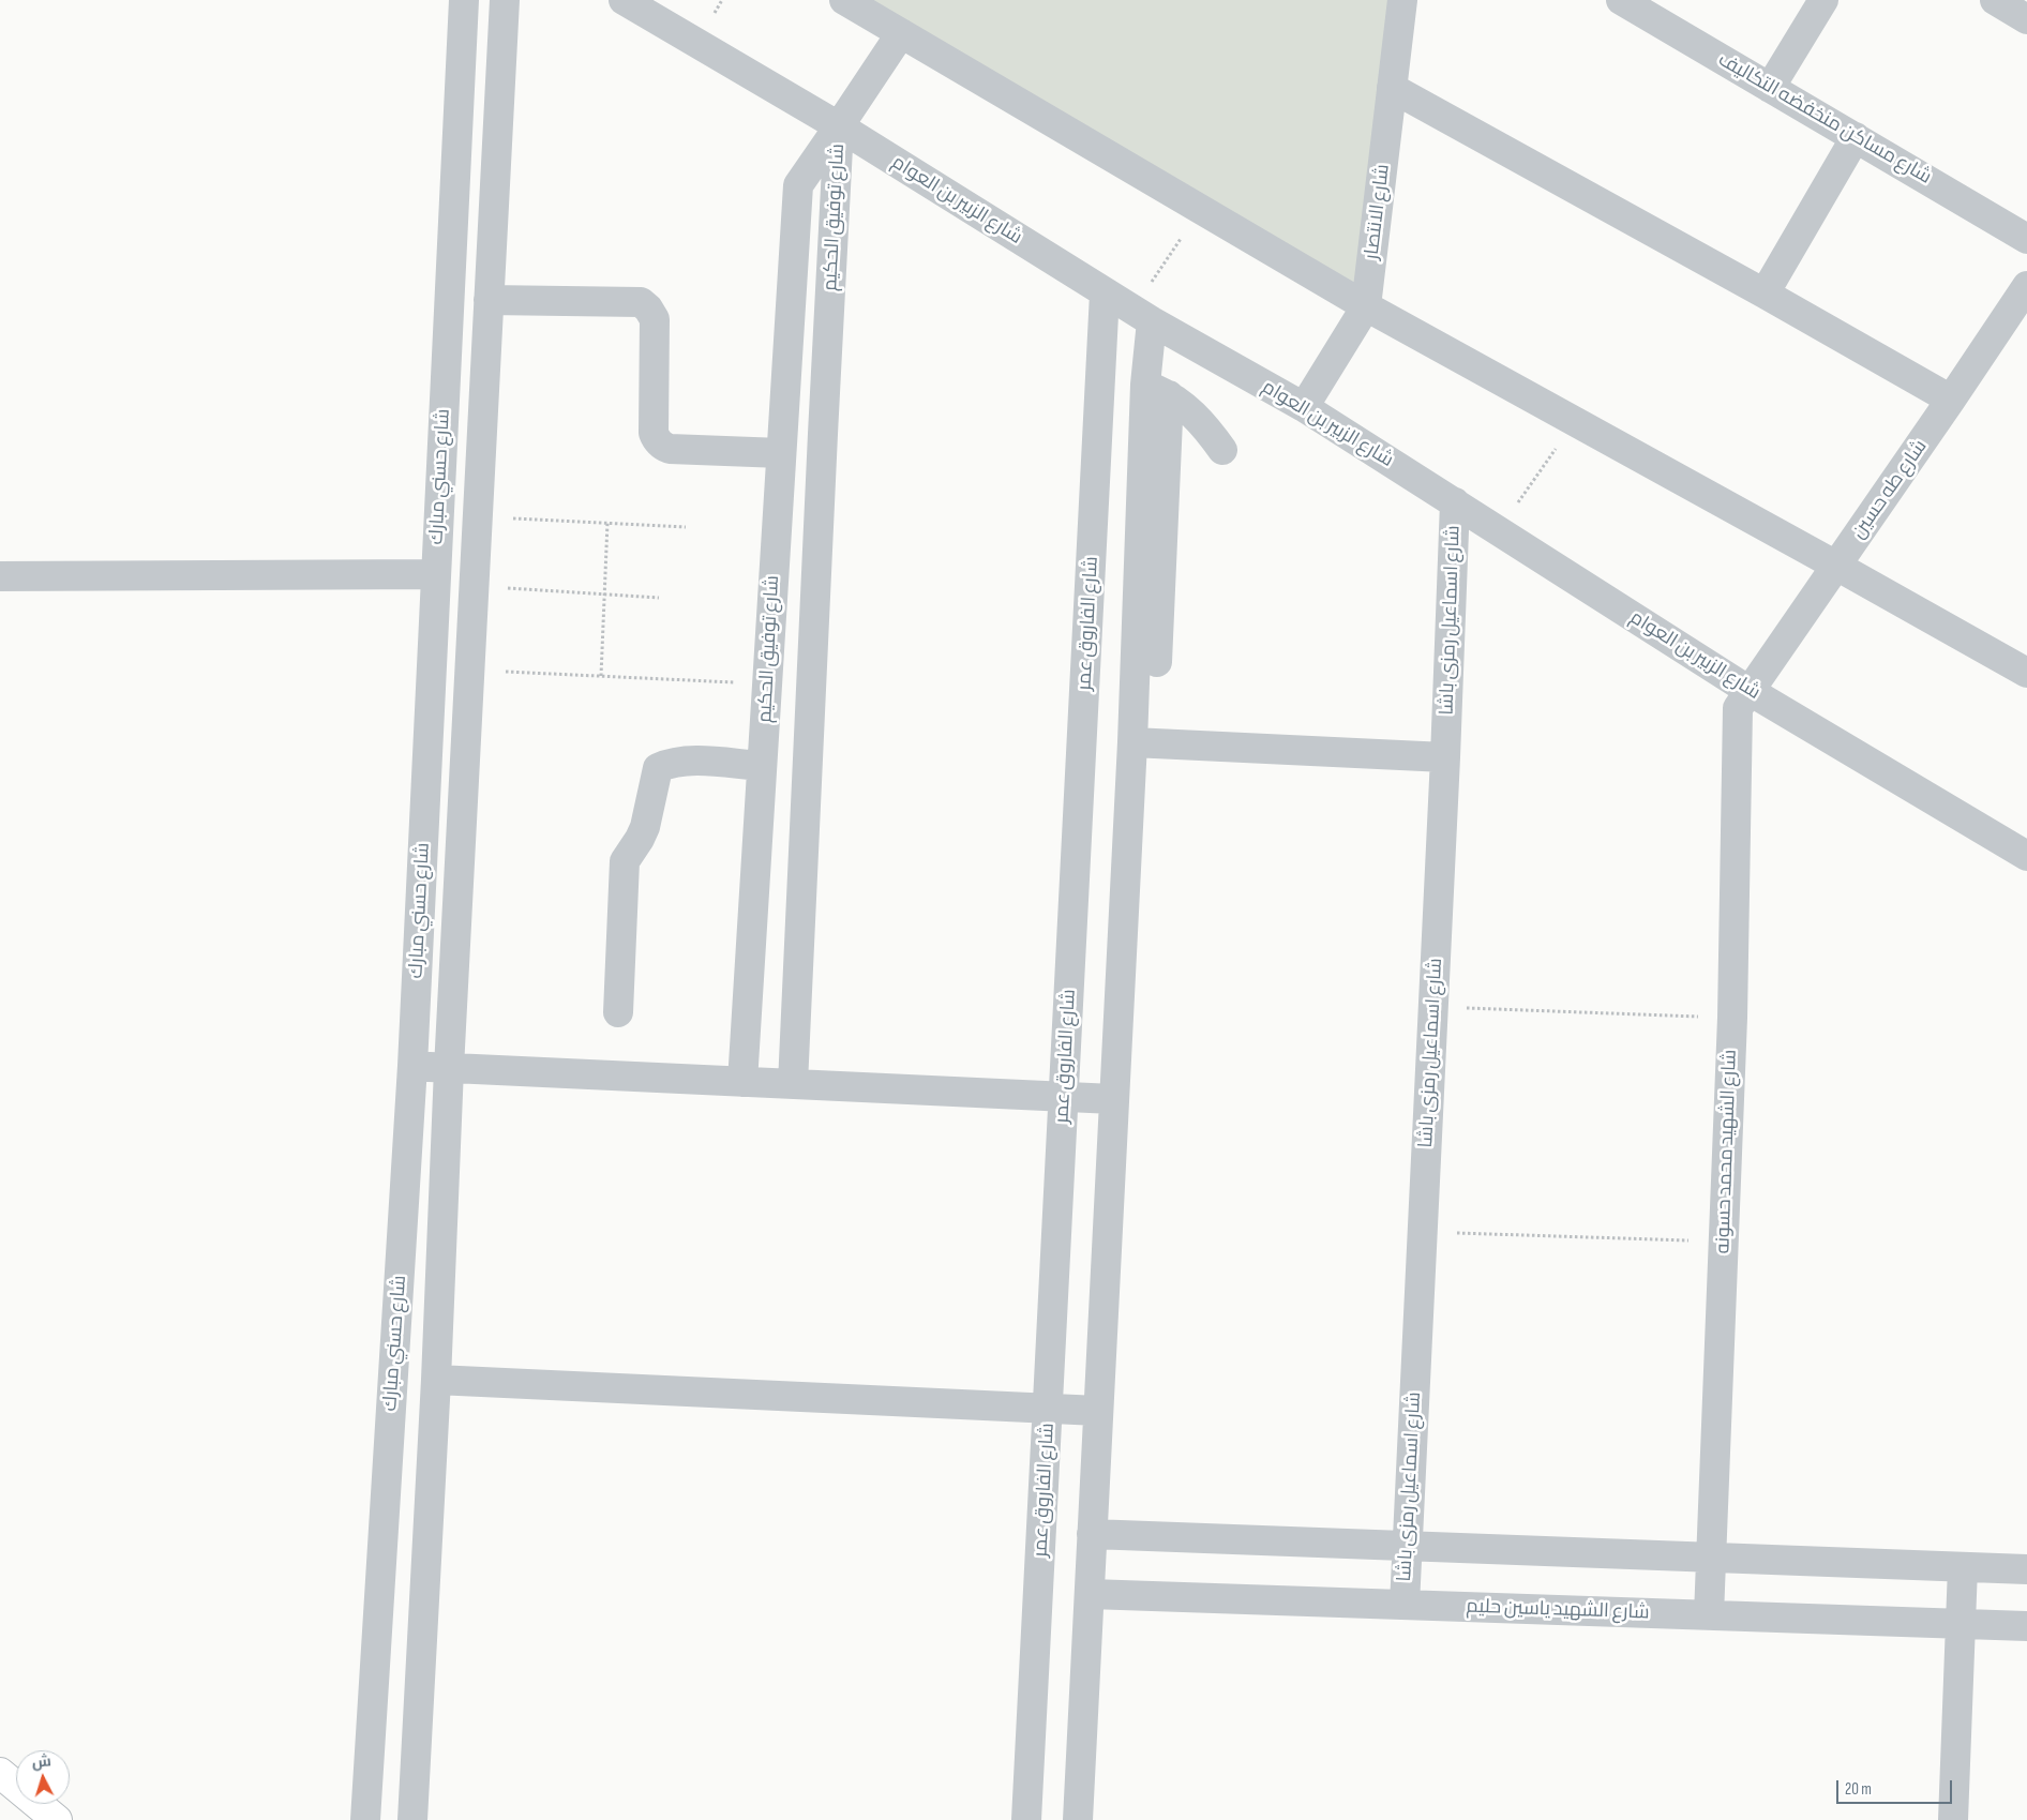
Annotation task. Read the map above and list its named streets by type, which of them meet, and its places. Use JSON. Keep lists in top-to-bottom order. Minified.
{"streets":{"street":["شارع مساكن منخفضه التكاليف","شارع الزبير بن العوام","شارع الانتصار","شارع توفيق الحكيم","شارع حسني مبارك","شارع طه حسين","شارع اسماعيل رمزى باشا","شارع الفاروق عمر","شارع الشهيد محمد حسونه","شارع الشهيد ياسين حليم"]},"crossings":[["شارع الزبير بن العوام","شارع الانتصار"],["شارع الزبير بن العوام","شارع توفيق الحكيم"],["شارع الزبير بن العوام","شارع طه حسين"],["شارع الزبير بن العوام","شارع اسماعيل رمزى باشا"],["شارع الزبير بن العوام","شارع الفاروق عمر"],["شارع الزبير بن العوام","شارع الشهيد محمد حسونه"],["شارع طه حسين","شارع الشهيد محمد حسونه"],["شارع اسماعيل رمزى باشا","شارع الشهيد ياسين حليم"],["شارع الشهيد محمد حسونه","شارع الشهيد ياسين حليم"]],"scale_bar":"20 m","north":"top"}
